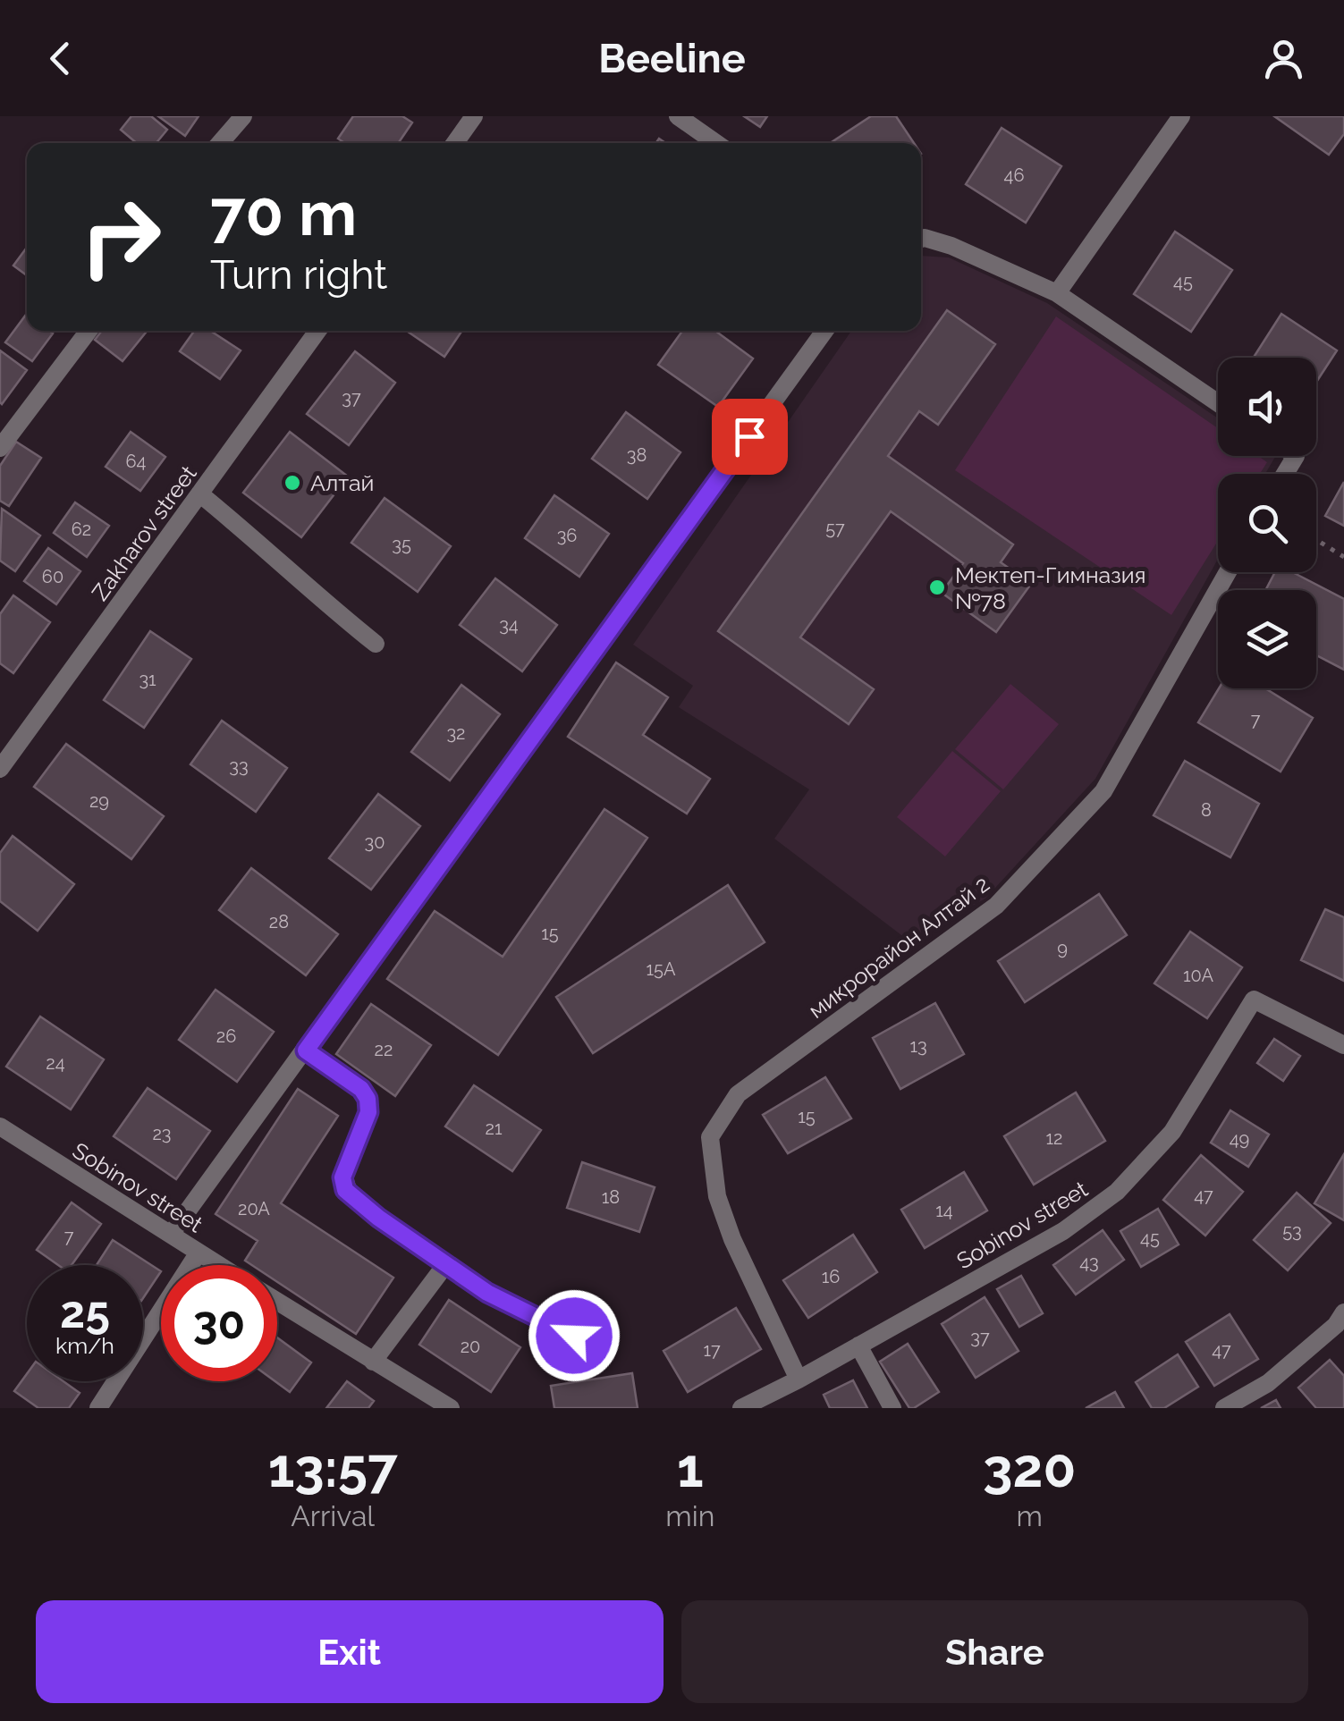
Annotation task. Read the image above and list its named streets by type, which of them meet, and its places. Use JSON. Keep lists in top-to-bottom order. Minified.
{"streets":{"street":["Zakharov street","микрорайон Алтай 2","Sobinov street"]},"crossings":[["микрорайон Алтай 2","Sobinov street"]],"places":["Алтай","Мектеп-Гимназия №78"],"house_numbers":["46","45","37","38","64","57","62","36","35","60","34","31","7","32","33","29","8","30","28","15","9","15А","10А","26","13","22","24","15","21","23","12","49","47","18","20А","14","53","7","45","43","16","37","20","17","47"],"page":{"header":"Beeline","turn":["70 m","Turn right"],"speed":"25 km/h","limit":"30","eta":["13:57","Arrival","1","min","320","m"],"buttons":["Exit","Share"]}}
